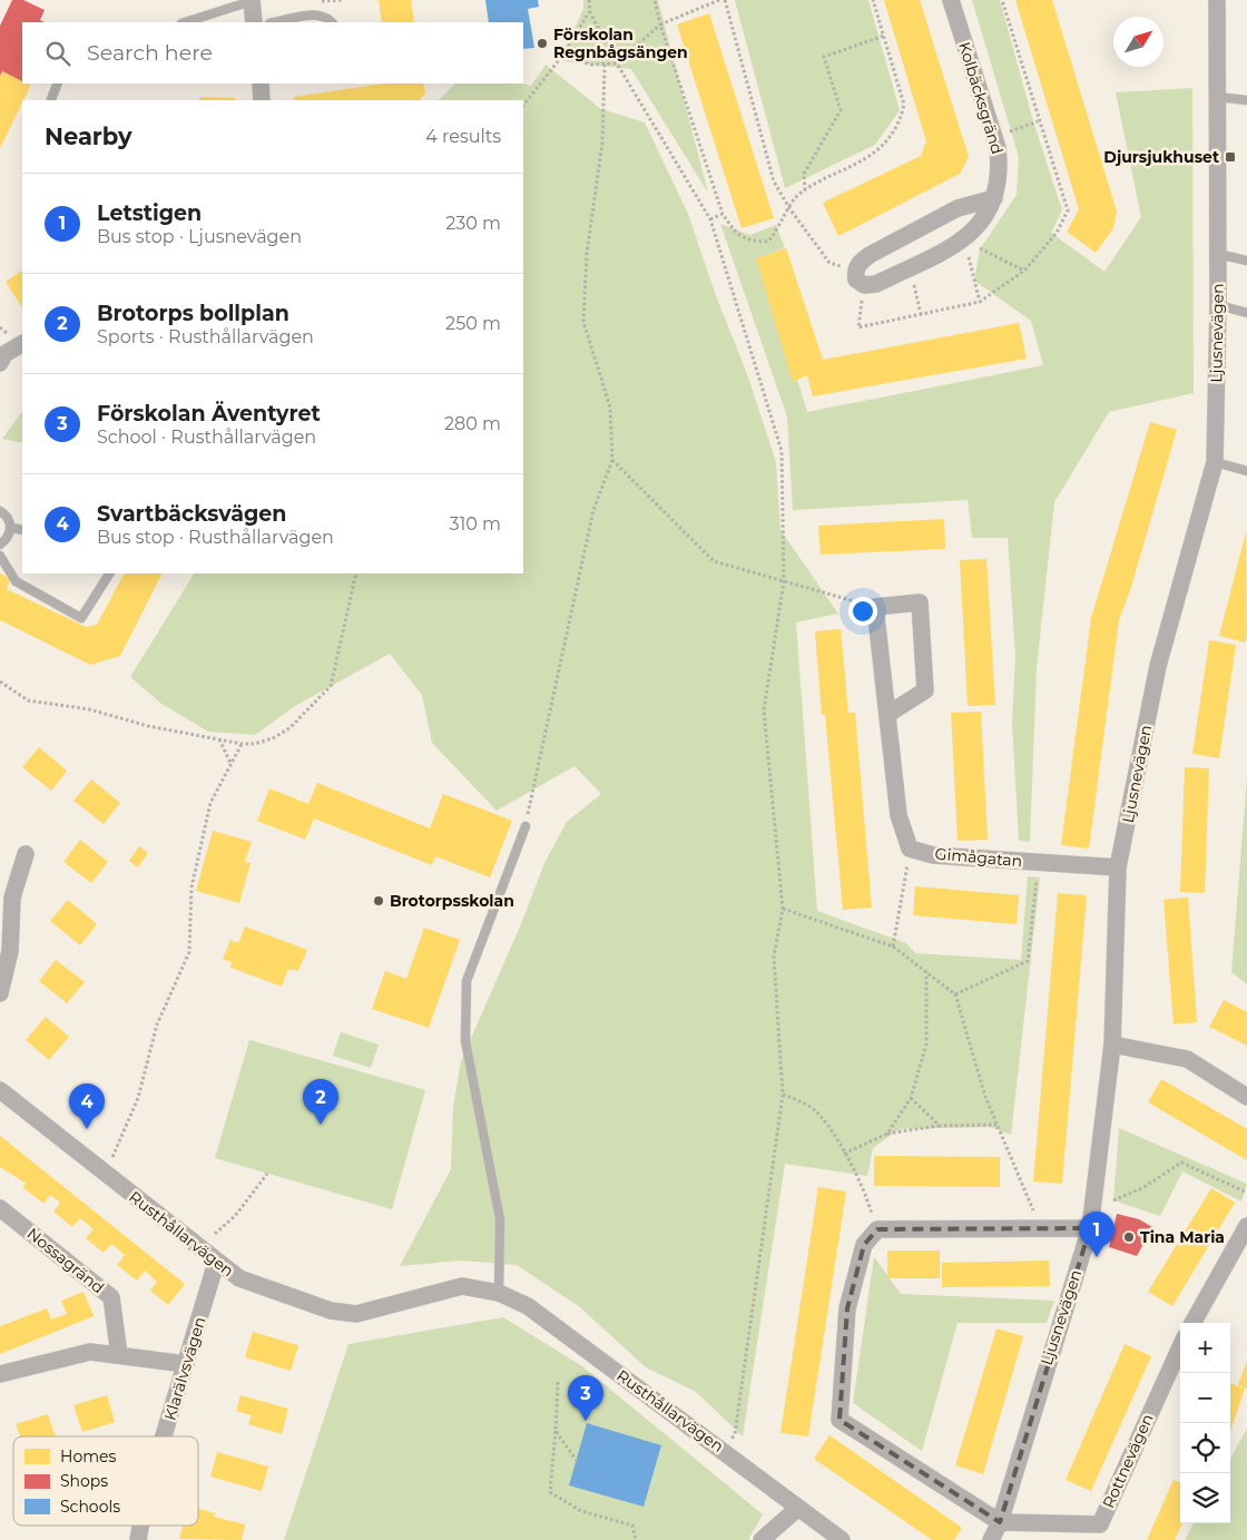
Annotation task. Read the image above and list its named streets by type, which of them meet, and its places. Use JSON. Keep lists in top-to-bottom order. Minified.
{"streets":{"street":["Kolbäcksgränd","Ljusnevägen","Gimågatan","Rusthållarvägen","Nossagränd","Klarälvsvägen","Rottnevägen"]},"crossings":[["Ljusnevägen","Gimågatan"],["Ljusnevägen","Rottnevägen"],["Rusthållarvägen","Klarälvsvägen"]],"places":{"other":["Förskolan Regnbågsängen","Brotorpsskolan","Tina Maria"],"transit":["Djursjukhuset"]},"legend":["Homes","Shops","Schools"],"north":"top right","page":{"search":"Search here","heading":["Nearby","4 results"],"list":[{"mark":"1","name":"Letstigen","note":"Bus stop · Ljusnevägen","value":"230 m"},{"mark":"2","name":"Brotorps bollplan","note":"Sports · Rusthållarvägen","value":"250 m"},{"mark":"3","name":"Förskolan Äventyret","note":"School · Rusthållarvägen","value":"280 m"},{"mark":"4","name":"Svartbäcksvägen","note":"Bus stop · Rusthållarvägen","value":"310 m"}],"pins":["2","4","1","3"],"map_buttons":["+","−"]}}
